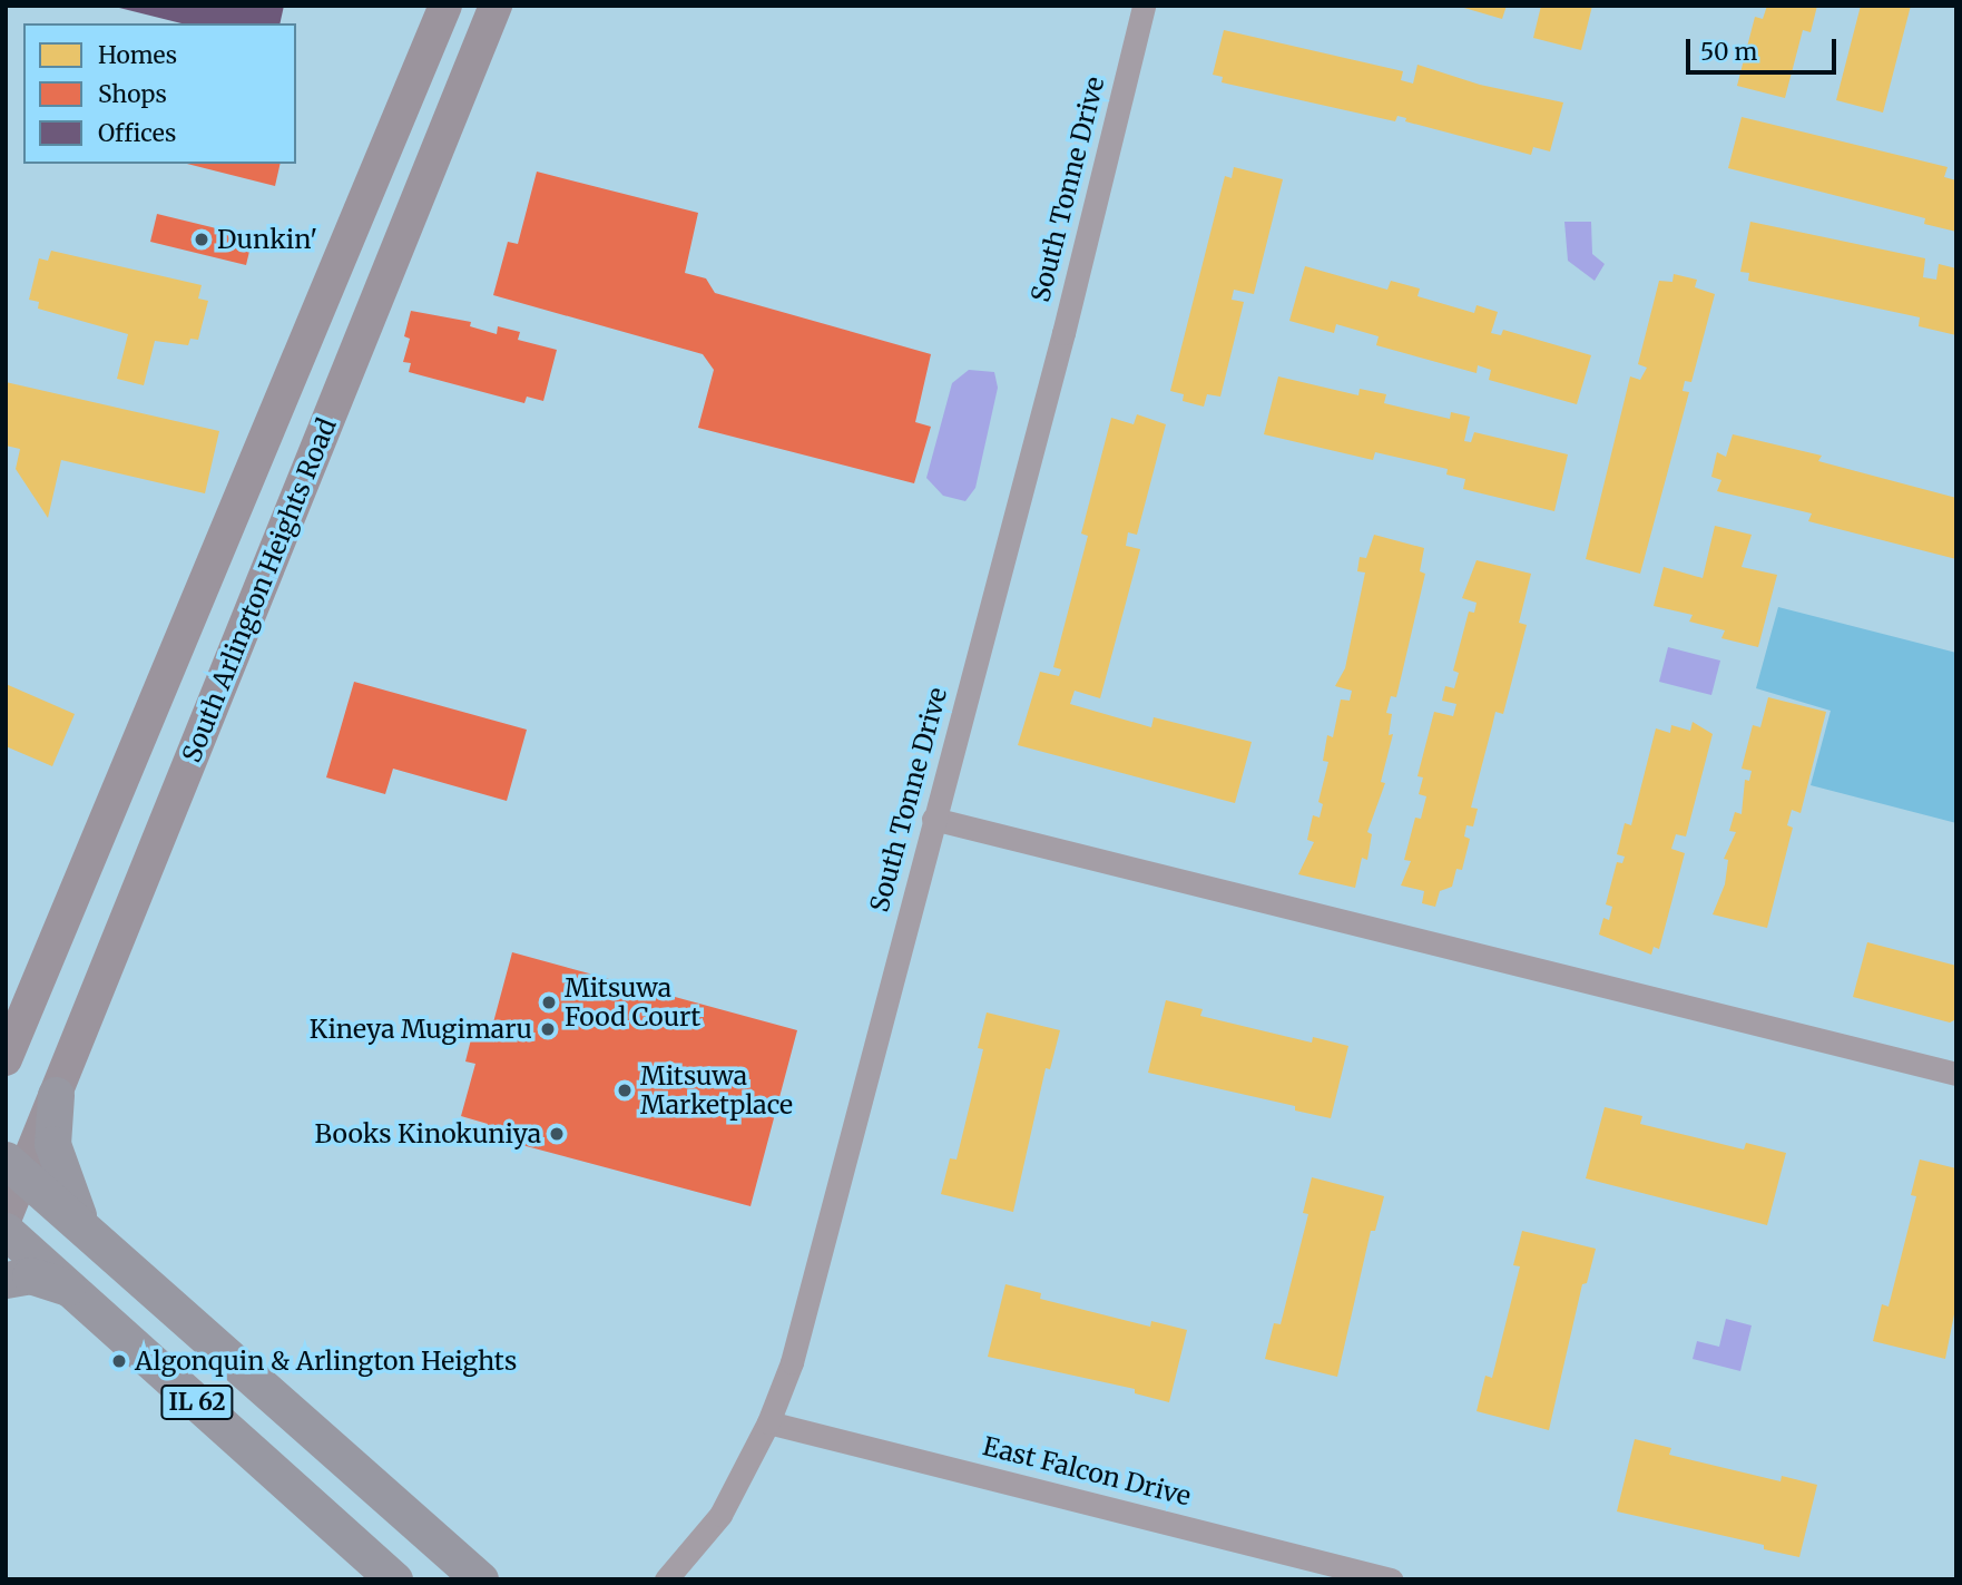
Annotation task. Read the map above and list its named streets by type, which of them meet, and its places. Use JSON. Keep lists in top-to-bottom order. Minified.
{"streets":{"main road":["South Arlington Heights Road","IL 62"],"street":["South Tonne Drive","East Falcon Drive"]},"crossings":[["South Tonne Drive","East Falcon Drive"],["South Arlington Heights Road","IL 62"]],"places":["Dunkin'","Mitsuwa Food Court","Kineya Mugimaru","Mitsuwa Marketplace","Books Kinokuniya","Algonquin & Arlington Heights"],"legend":["Homes","Shops","Offices"],"scale_bar":"50 m"}
